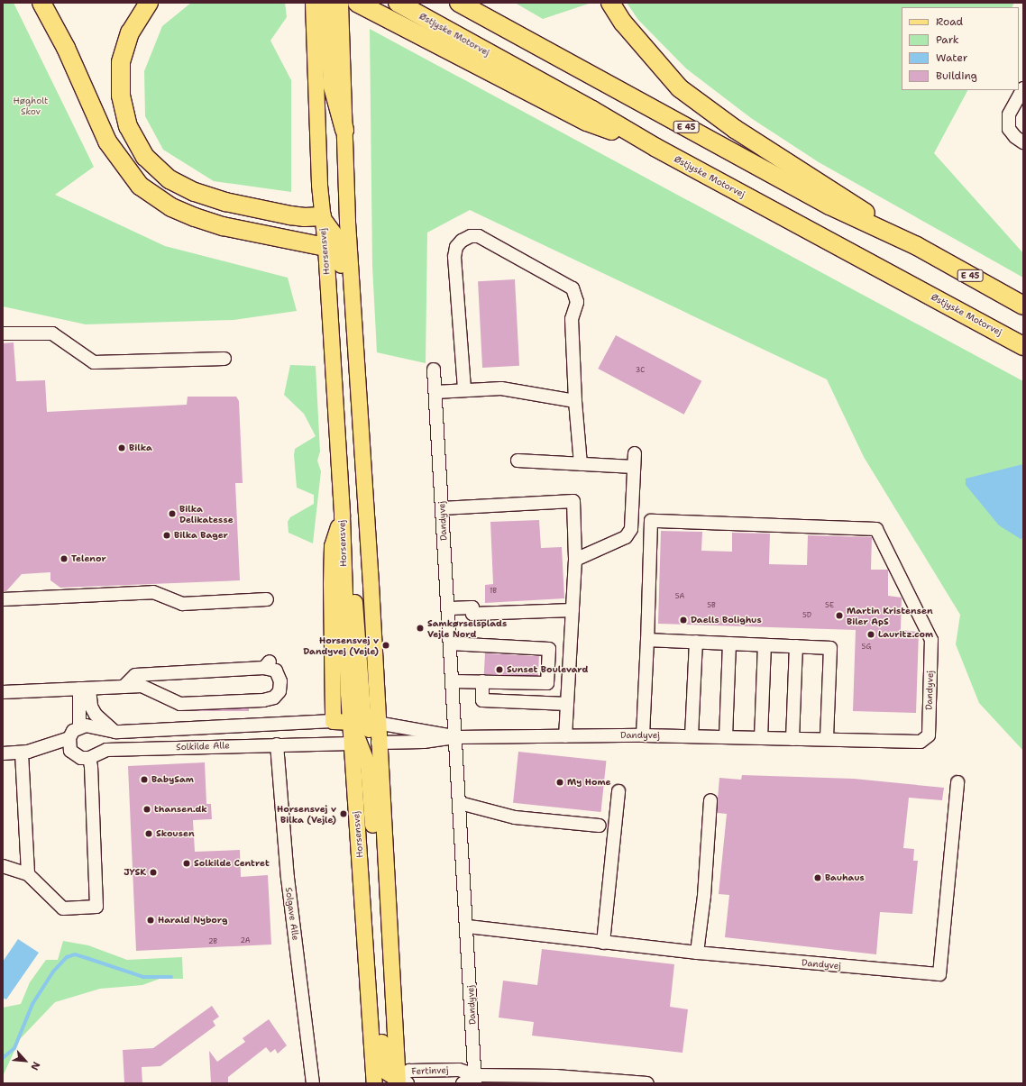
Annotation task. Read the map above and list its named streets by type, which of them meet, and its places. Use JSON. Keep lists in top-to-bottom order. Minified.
{"streets":{"highway":["Østjyske Motorvej","E 45"],"main road":["Horsensvej"],"street":["Dandyvej","Solkilde Alle","Solgave Alle","Fertinvej"]},"crossings":[["Horsensvej","Dandyvej"],["Horsensvej","Solkilde Alle"],["Horsensvej","Fertinvej"],["Dandyvej","Fertinvej"],["Solkilde Alle","Solgave Alle"]],"parks":["Høgholt Skov"],"places":["Bilka","Bilka Delikatesse","Bilka Bager","Telenor","Martin Kristensen Biler ApS","Daells Bolighus","Samkørselsplads Vejle Nord","Lauritz.com","Horsensvej v Dandyvej (Vejle)","Sunset Boulevard","BabySam","My Home","thansen.dk","Horsensvej v Bilka (Vejle)","Skousen","Solkilde Centret","JYSK","Bauhaus","Harald Nyborg"],"house_numbers":["3C","1B","5A","5B","5E","5D","5G","2A","2B"],"legend":["Road","Park","Water","Building"],"north":"bottom right"}
